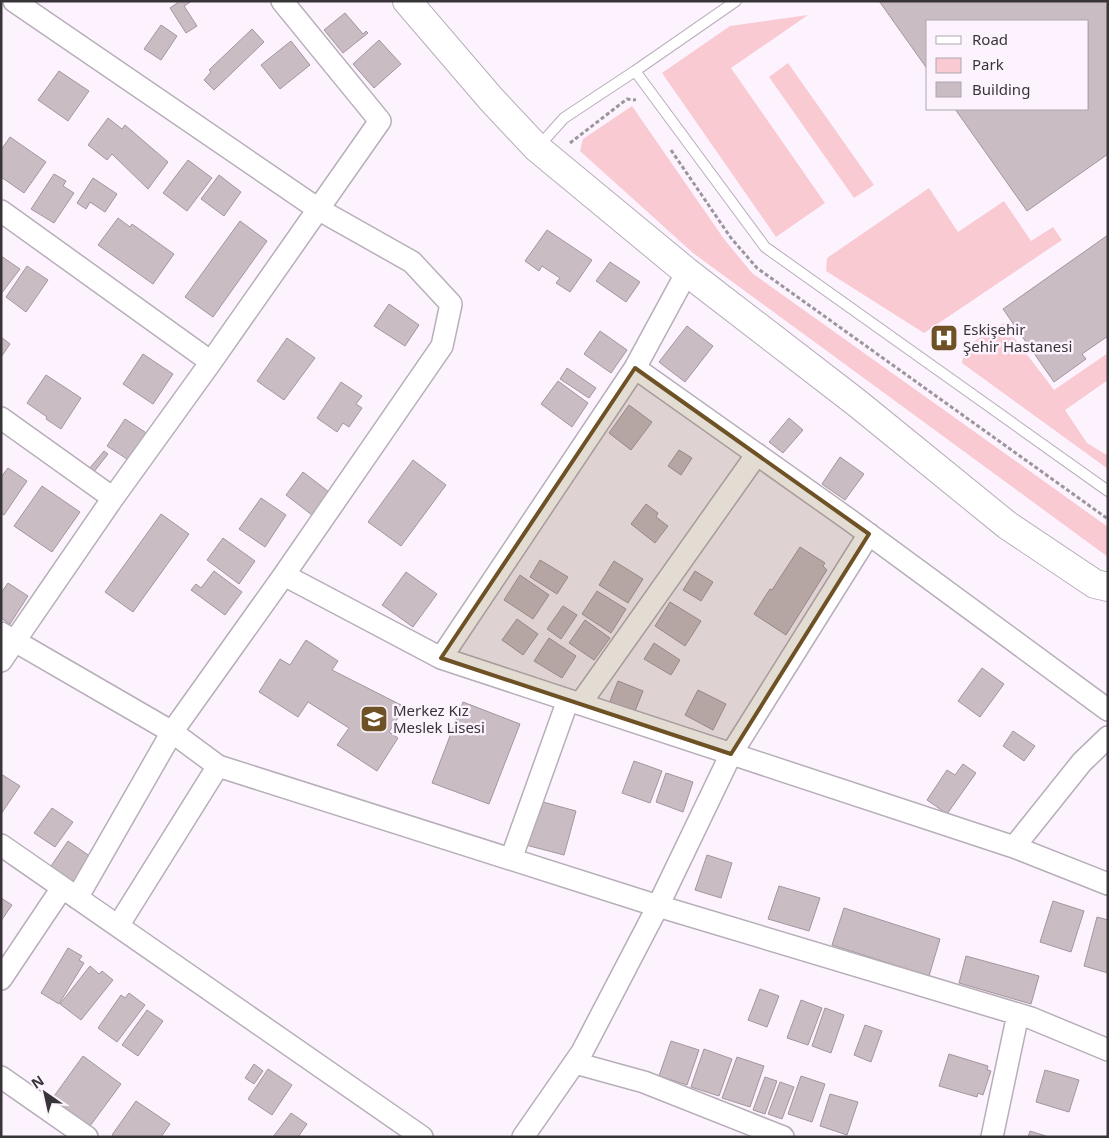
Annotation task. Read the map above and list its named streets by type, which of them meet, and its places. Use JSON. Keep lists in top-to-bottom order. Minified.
{"places":{"hospital":["Eskişehir Şehir Hastanesi"],"school or university":["Merkez Kız Meslek Lisesi"]},"legend":["Road","Park","Building"],"north":"top left"}
